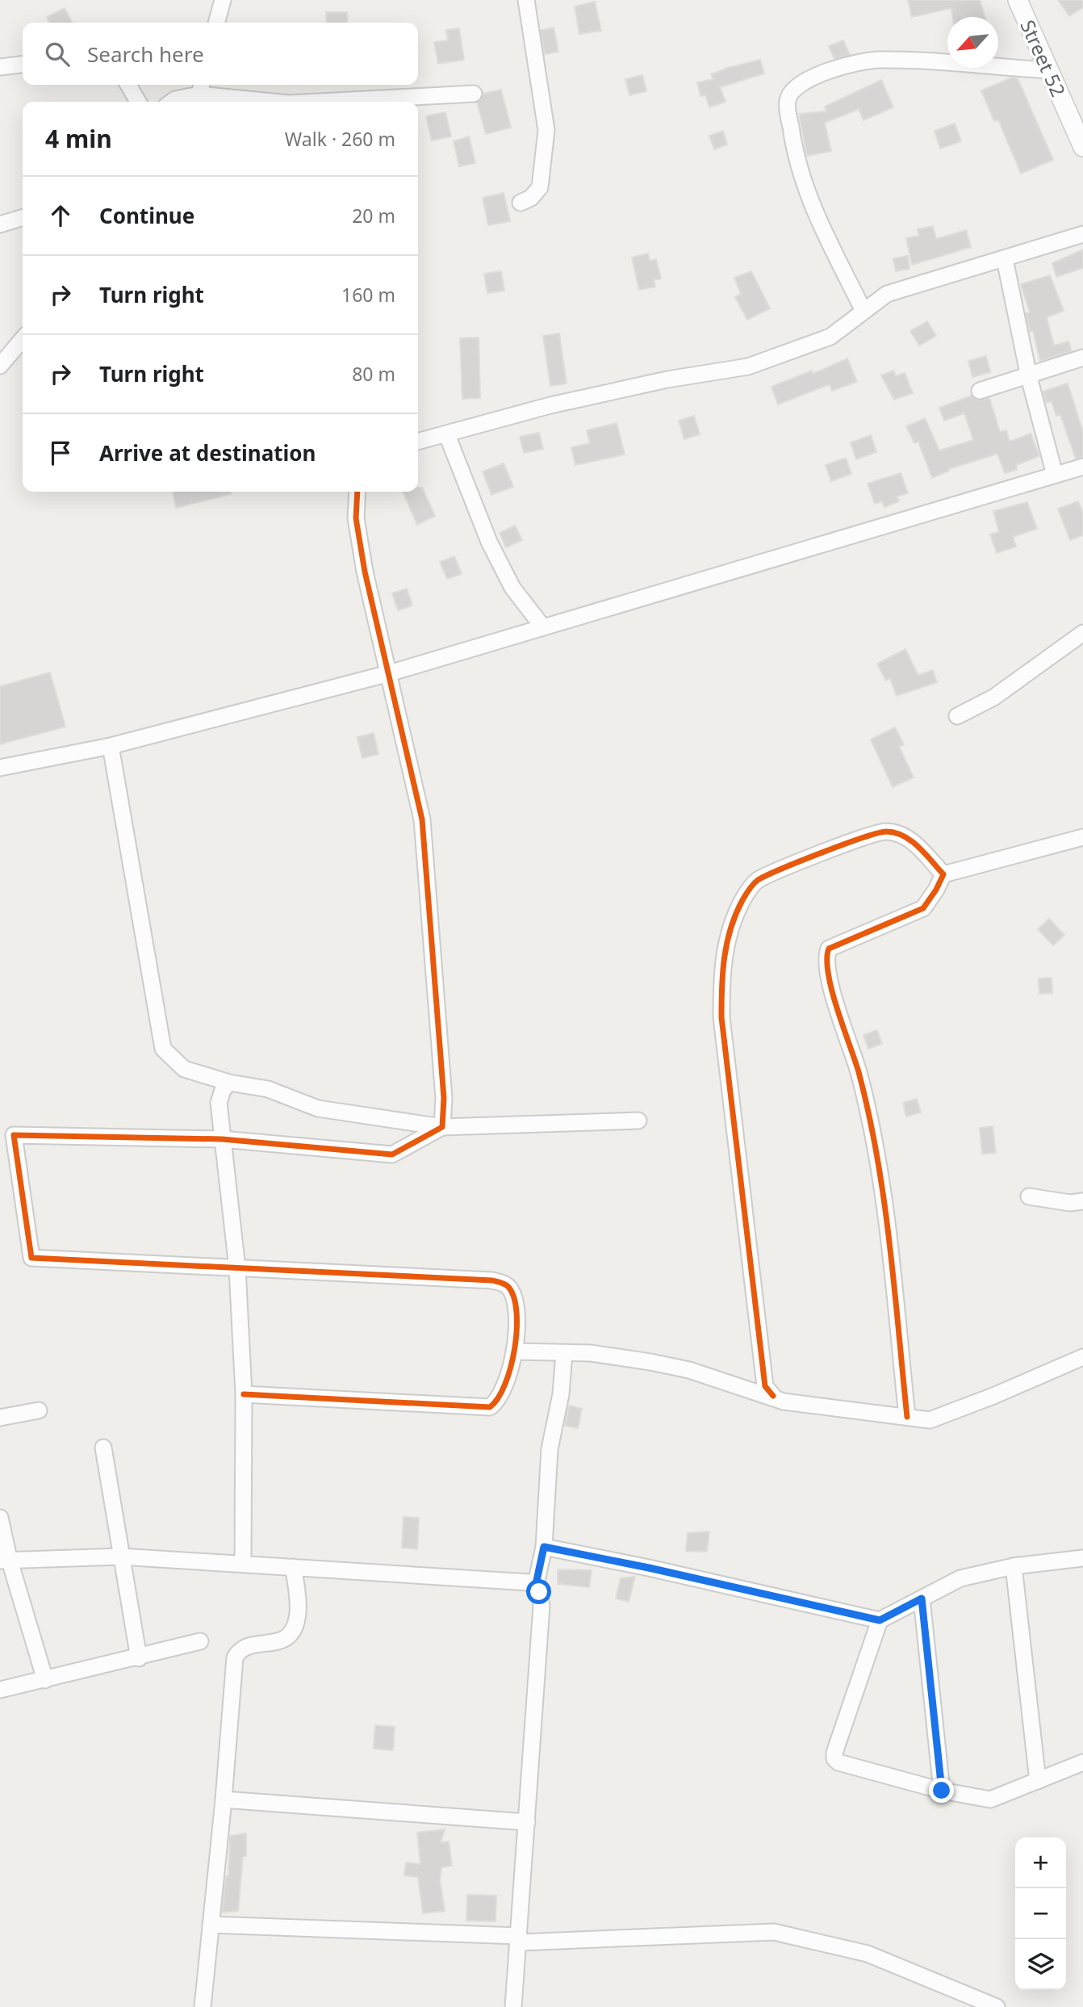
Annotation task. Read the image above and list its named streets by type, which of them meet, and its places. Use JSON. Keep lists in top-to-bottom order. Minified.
{"streets":{"street":["Street 52"]},"north":"bottom left","page":{"search":"Search here","heading":["4 min","Walk · 260 m"],"list":[["Continue","20 m"],["Turn right","160 m"],["Turn right","80 m"],"Arrive at destination"],"map_buttons":["+","−"]}}
